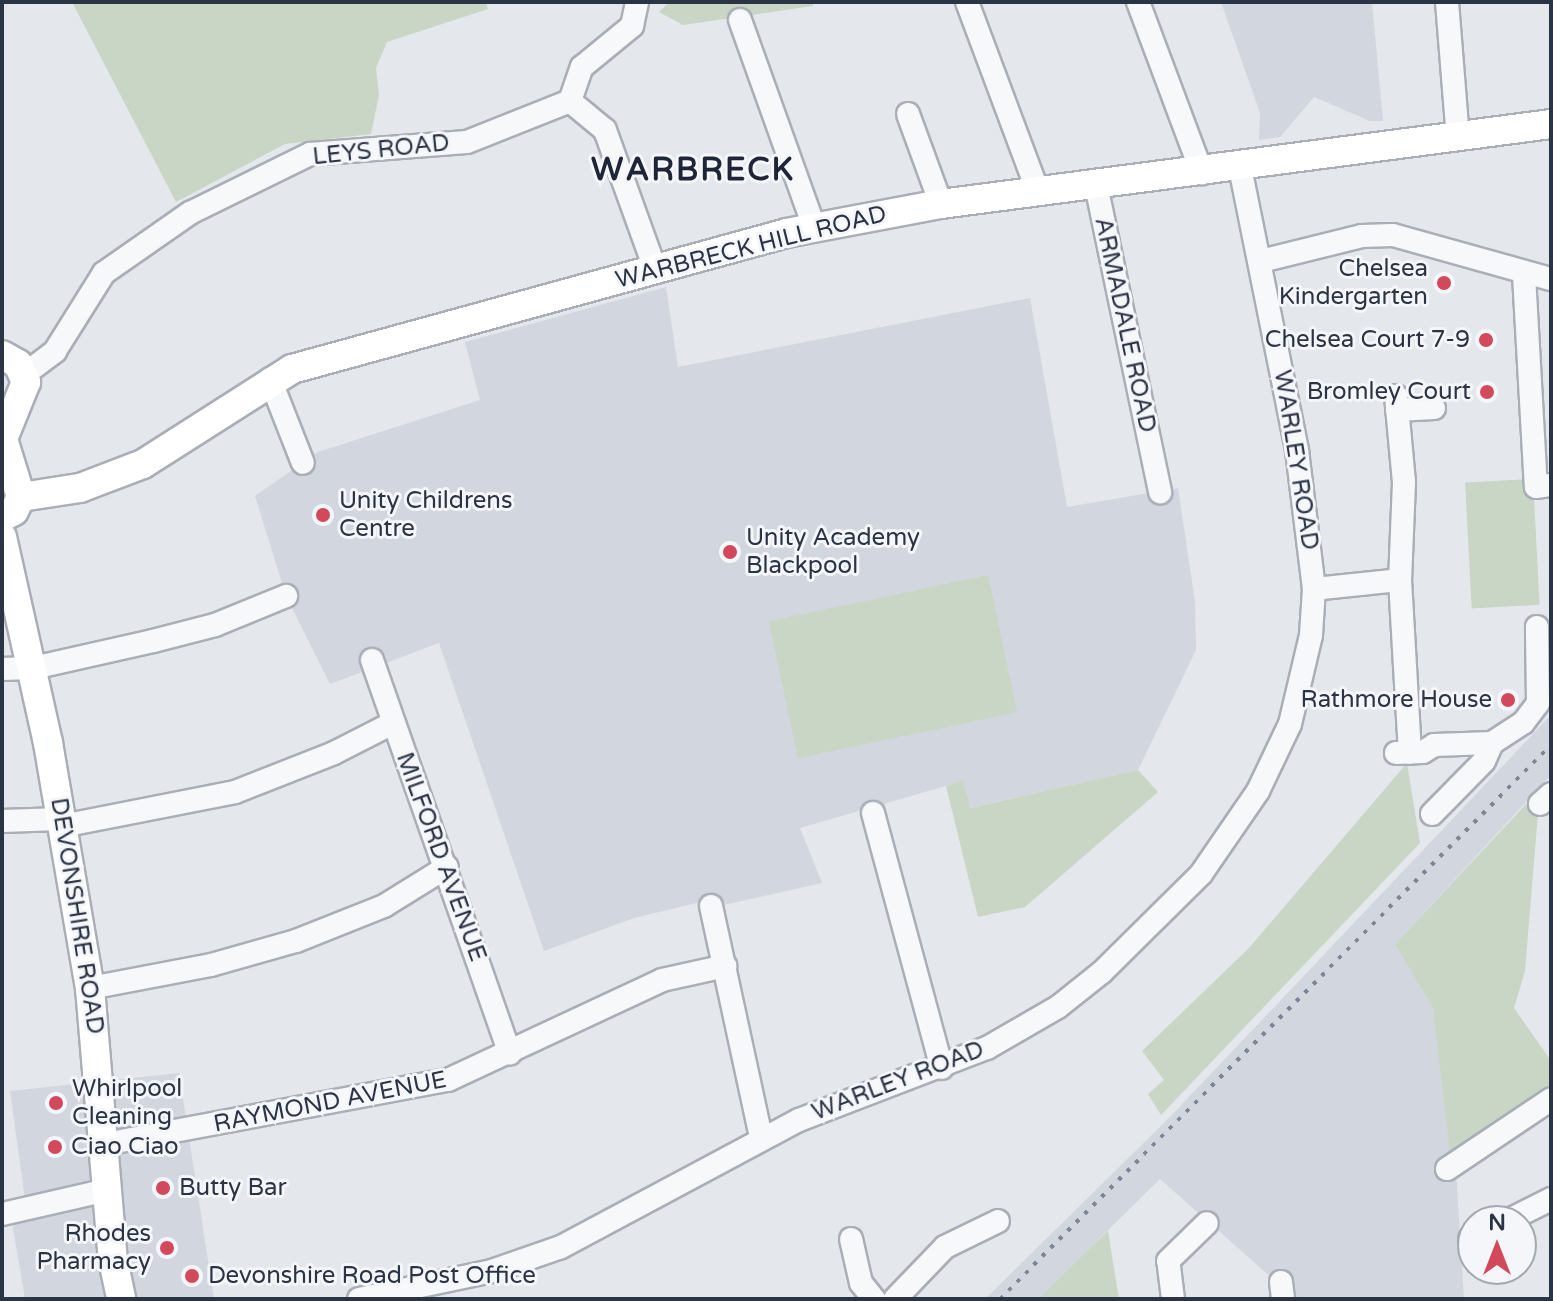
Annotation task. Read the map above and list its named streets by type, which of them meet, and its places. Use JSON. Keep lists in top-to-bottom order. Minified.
{"streets":{"main road":["WARBRECK HILL ROAD","DEVONSHIRE ROAD"],"street":["LEYS ROAD","ARMADALE ROAD","WARLEY ROAD","MILFORD AVENUE","RAYMOND AVENUE"]},"crossings":[["WARBRECK HILL ROAD","ARMADALE ROAD"],["WARBRECK HILL ROAD","WARLEY ROAD"],["MILFORD AVENUE","RAYMOND AVENUE"],["DEVONSHIRE ROAD","RAYMOND AVENUE"]],"districts":["WARBRECK"],"places":["Chelsea Kindergarten","Chelsea Court 7-9","Bromley Court","Unity Childrens Centre","Unity Academy Blackpool","Rathmore House","Whirlpool Cleaning","Ciao Ciao","Butty Bar","Rhodes Pharmacy","Devonshire Road Post Office"],"north":"top"}
